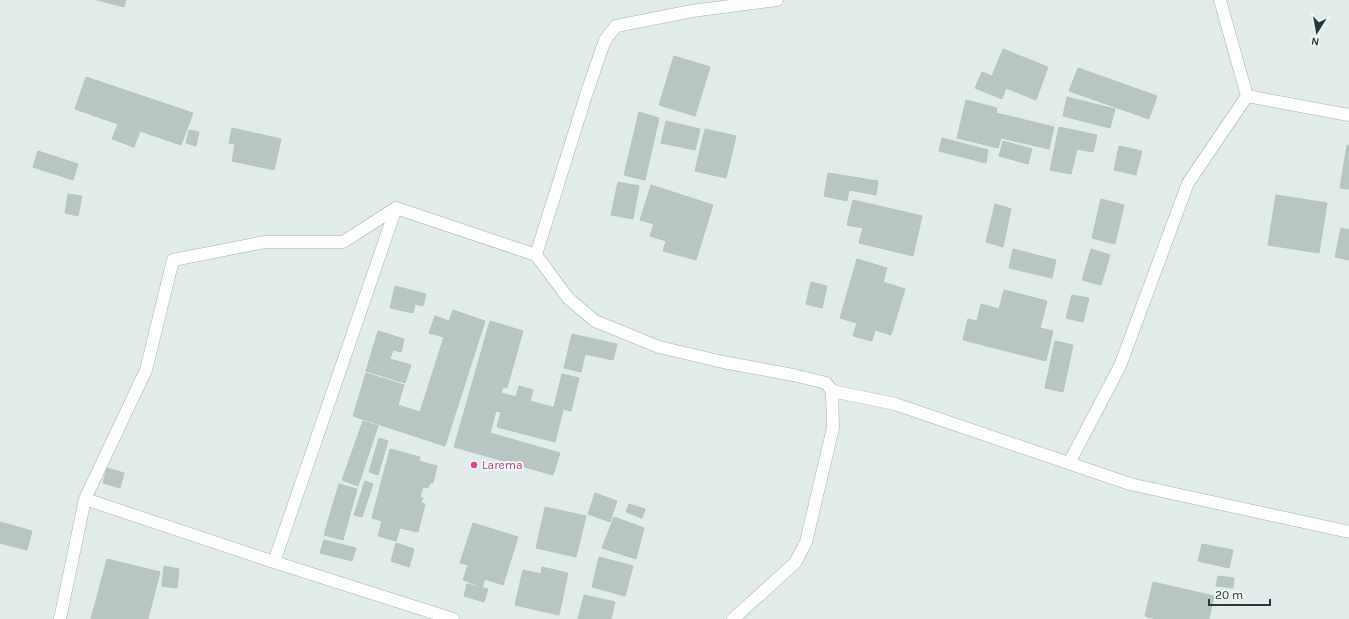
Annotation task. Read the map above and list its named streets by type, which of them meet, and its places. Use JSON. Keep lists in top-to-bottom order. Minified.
{"places":["Larema"],"scale_bar":"20 m","north":"bottom"}
